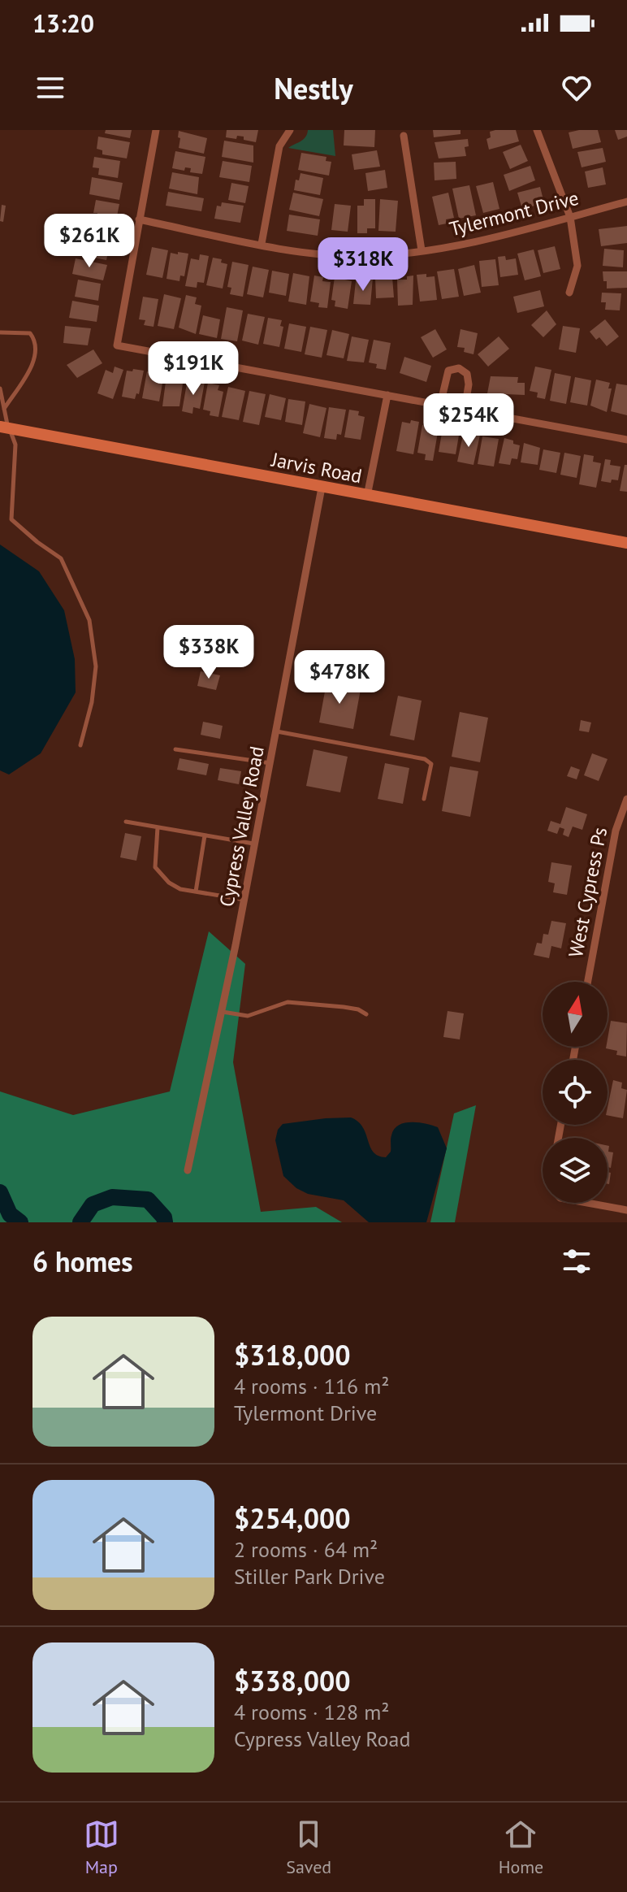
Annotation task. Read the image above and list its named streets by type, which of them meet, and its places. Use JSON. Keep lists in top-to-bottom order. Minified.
{"streets":{"street":["Tylermont Drive","Jarvis Road","Cypress Valley Road","West Cypress Ps"]},"crossings":[["Jarvis Road","Cypress Valley Road"]],"north":"top","page":{"status":"13:20","header":"Nestly","price":["$261K","$318K","$191K","$254K","$338K","$478K"],"heading":"6 homes","list":[{"name":"$318,000","note":"4 rooms · 116 m² · Tylermont Drive"},{"name":"$254,000","note":"2 rooms · 64 m² · Stiller Park Drive"},{"name":"$338,000","note":"4 rooms · 128 m² · Cypress Valley Road"}],"tabs":["Map","Saved","Home"]}}
